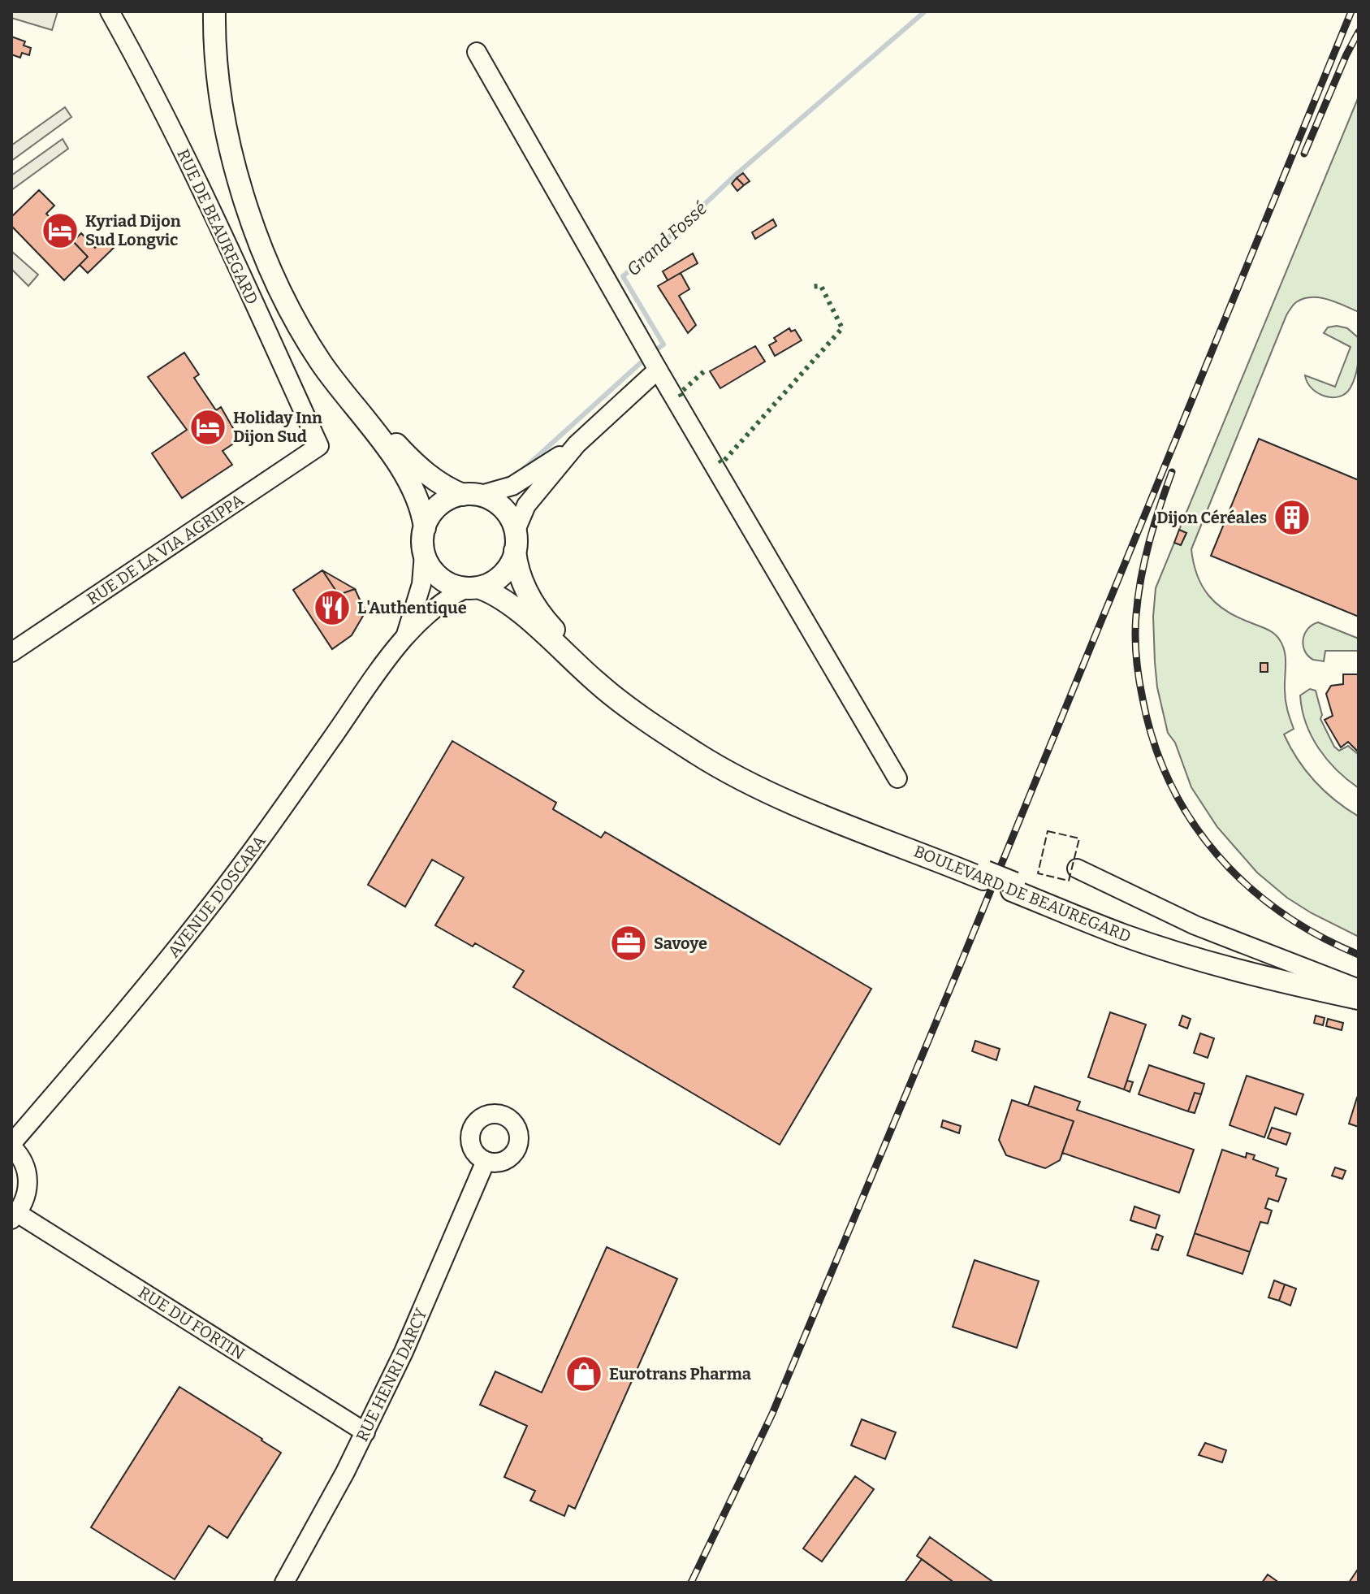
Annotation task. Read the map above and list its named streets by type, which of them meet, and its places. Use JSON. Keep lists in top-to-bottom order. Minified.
{"streets":{"main road":["BOULEVARD DE BEAUREGARD"],"street":["RUE DE BEAUREGARD","RUE DE LA VIA AGRIPPA","AVENUE D'OSCARA","RUE DU FORTIN","RUE HENRI DARCY"]},"crossings":[["RUE DE BEAUREGARD","RUE DE LA VIA AGRIPPA"],["RUE DU FORTIN","RUE HENRI DARCY"]],"water":["Grand Fossé"],"places":{"hotel":["Kyriad Dijon Sud Longvic","Holiday Inn Dijon Sud"],"building":["Dijon Céréales"],"restaurant":["L'Authentique"],"office":["Savoye"],"shop":["Eurotrans Pharma"]}}
